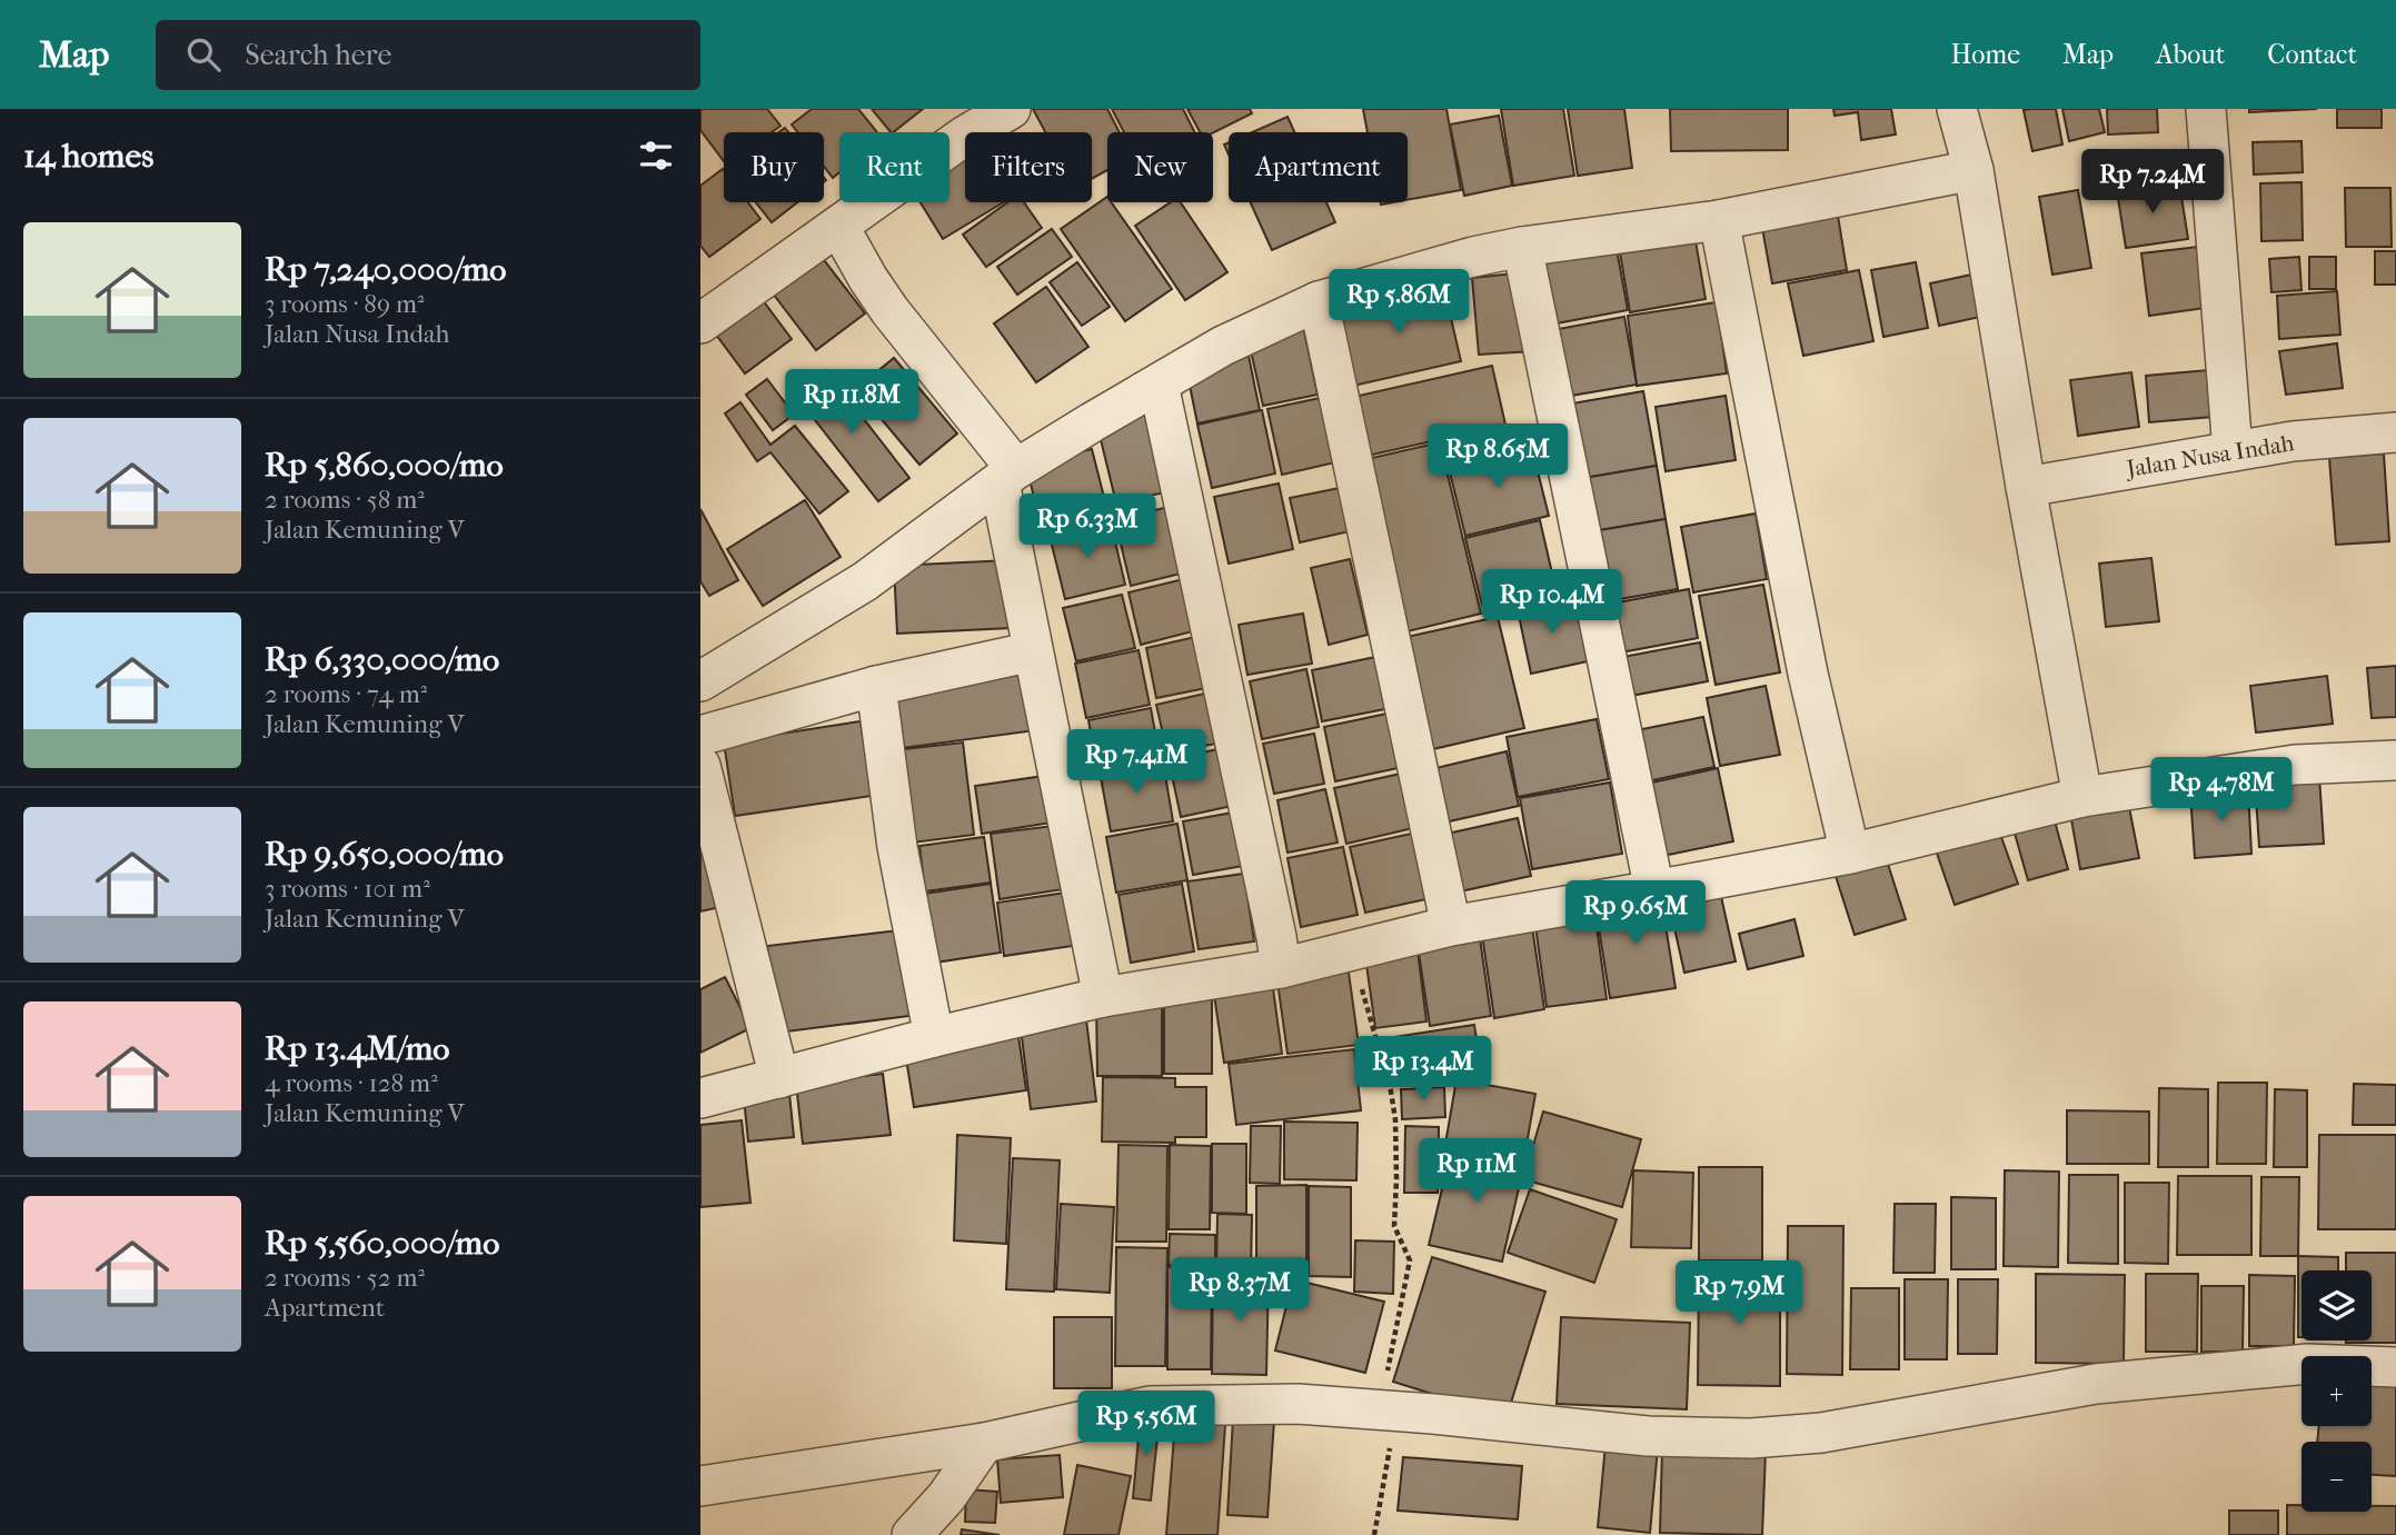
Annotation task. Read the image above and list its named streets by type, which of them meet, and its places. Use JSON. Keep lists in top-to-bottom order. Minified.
{"streets":{"street":["Jalan Nusa Indah"]},"page":{"header":"Map","search":"Search here","nav":["Home","Map","About","Contact"],"heading":"14 homes","chip":["Buy","Rent","Filters","New","Apartment"],"price":["Rp 7.24M","Rp 5.86M","Rp 11.8M","Rp 8.65M","Rp 6.33M","Rp 10.4M","Rp 7.41M","Rp 4.78M","Rp 9.65M","Rp 13.4M","Rp 11M","Rp 8.37M","Rp 7.9M","Rp 5.56M"],"list":[{"name":"Rp 7,240,000/mo","note":"3 rooms · 89 m² · Jalan Nusa Indah"},{"name":"Rp 5,860,000/mo","note":"2 rooms · 58 m² · Jalan Kemuning V"},{"name":"Rp 6,330,000/mo","note":"2 rooms · 74 m² · Jalan Kemuning V"},{"name":"Rp 9,650,000/mo","note":"3 rooms · 101 m² · Jalan Kemuning V"},{"name":"Rp 13.4M/mo","note":"4 rooms · 128 m² · Jalan Kemuning V"},{"name":"Rp 5,560,000/mo","note":"2 rooms · 52 m² · Apartment"}],"map_buttons":["+","−"]}}
